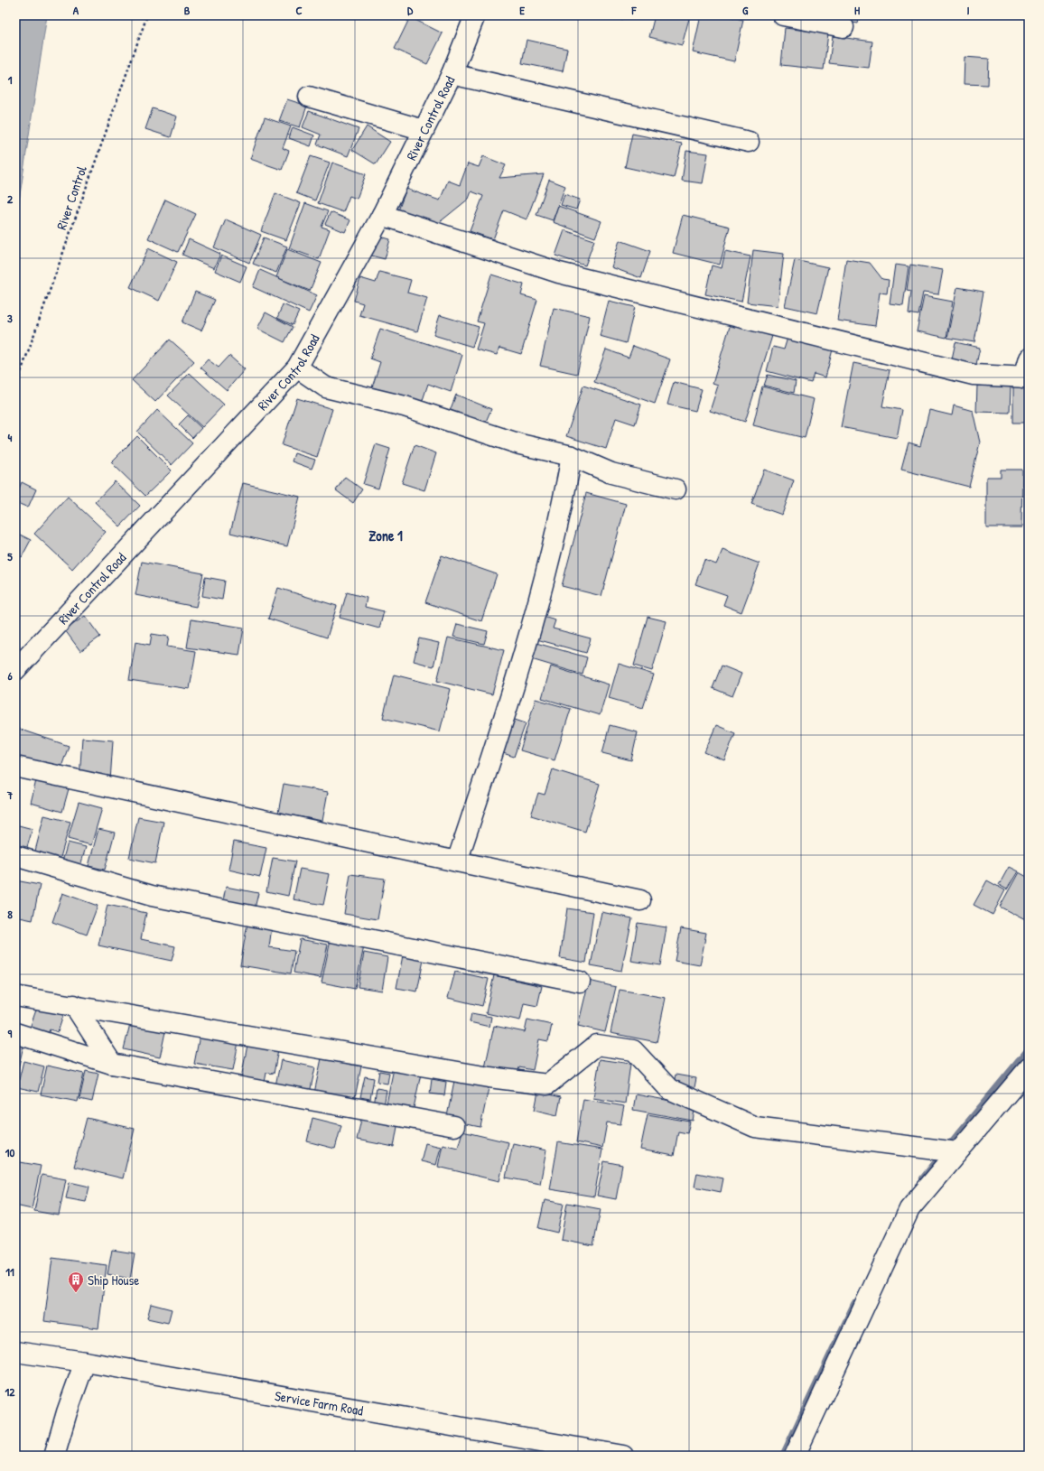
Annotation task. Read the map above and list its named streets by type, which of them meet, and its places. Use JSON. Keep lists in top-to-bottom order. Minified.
{"streets":{"street":["River Control Road","Service Farm Road"],"path":["River Control"]},"districts":["Zone 1"],"places":{"building":["Ship House"]},"grid":{"columns":["A","B","C","D","E","F","G","H","I"],"rows":["1","2","3","4","5","6","7","8","9","10","11","12"]}}
